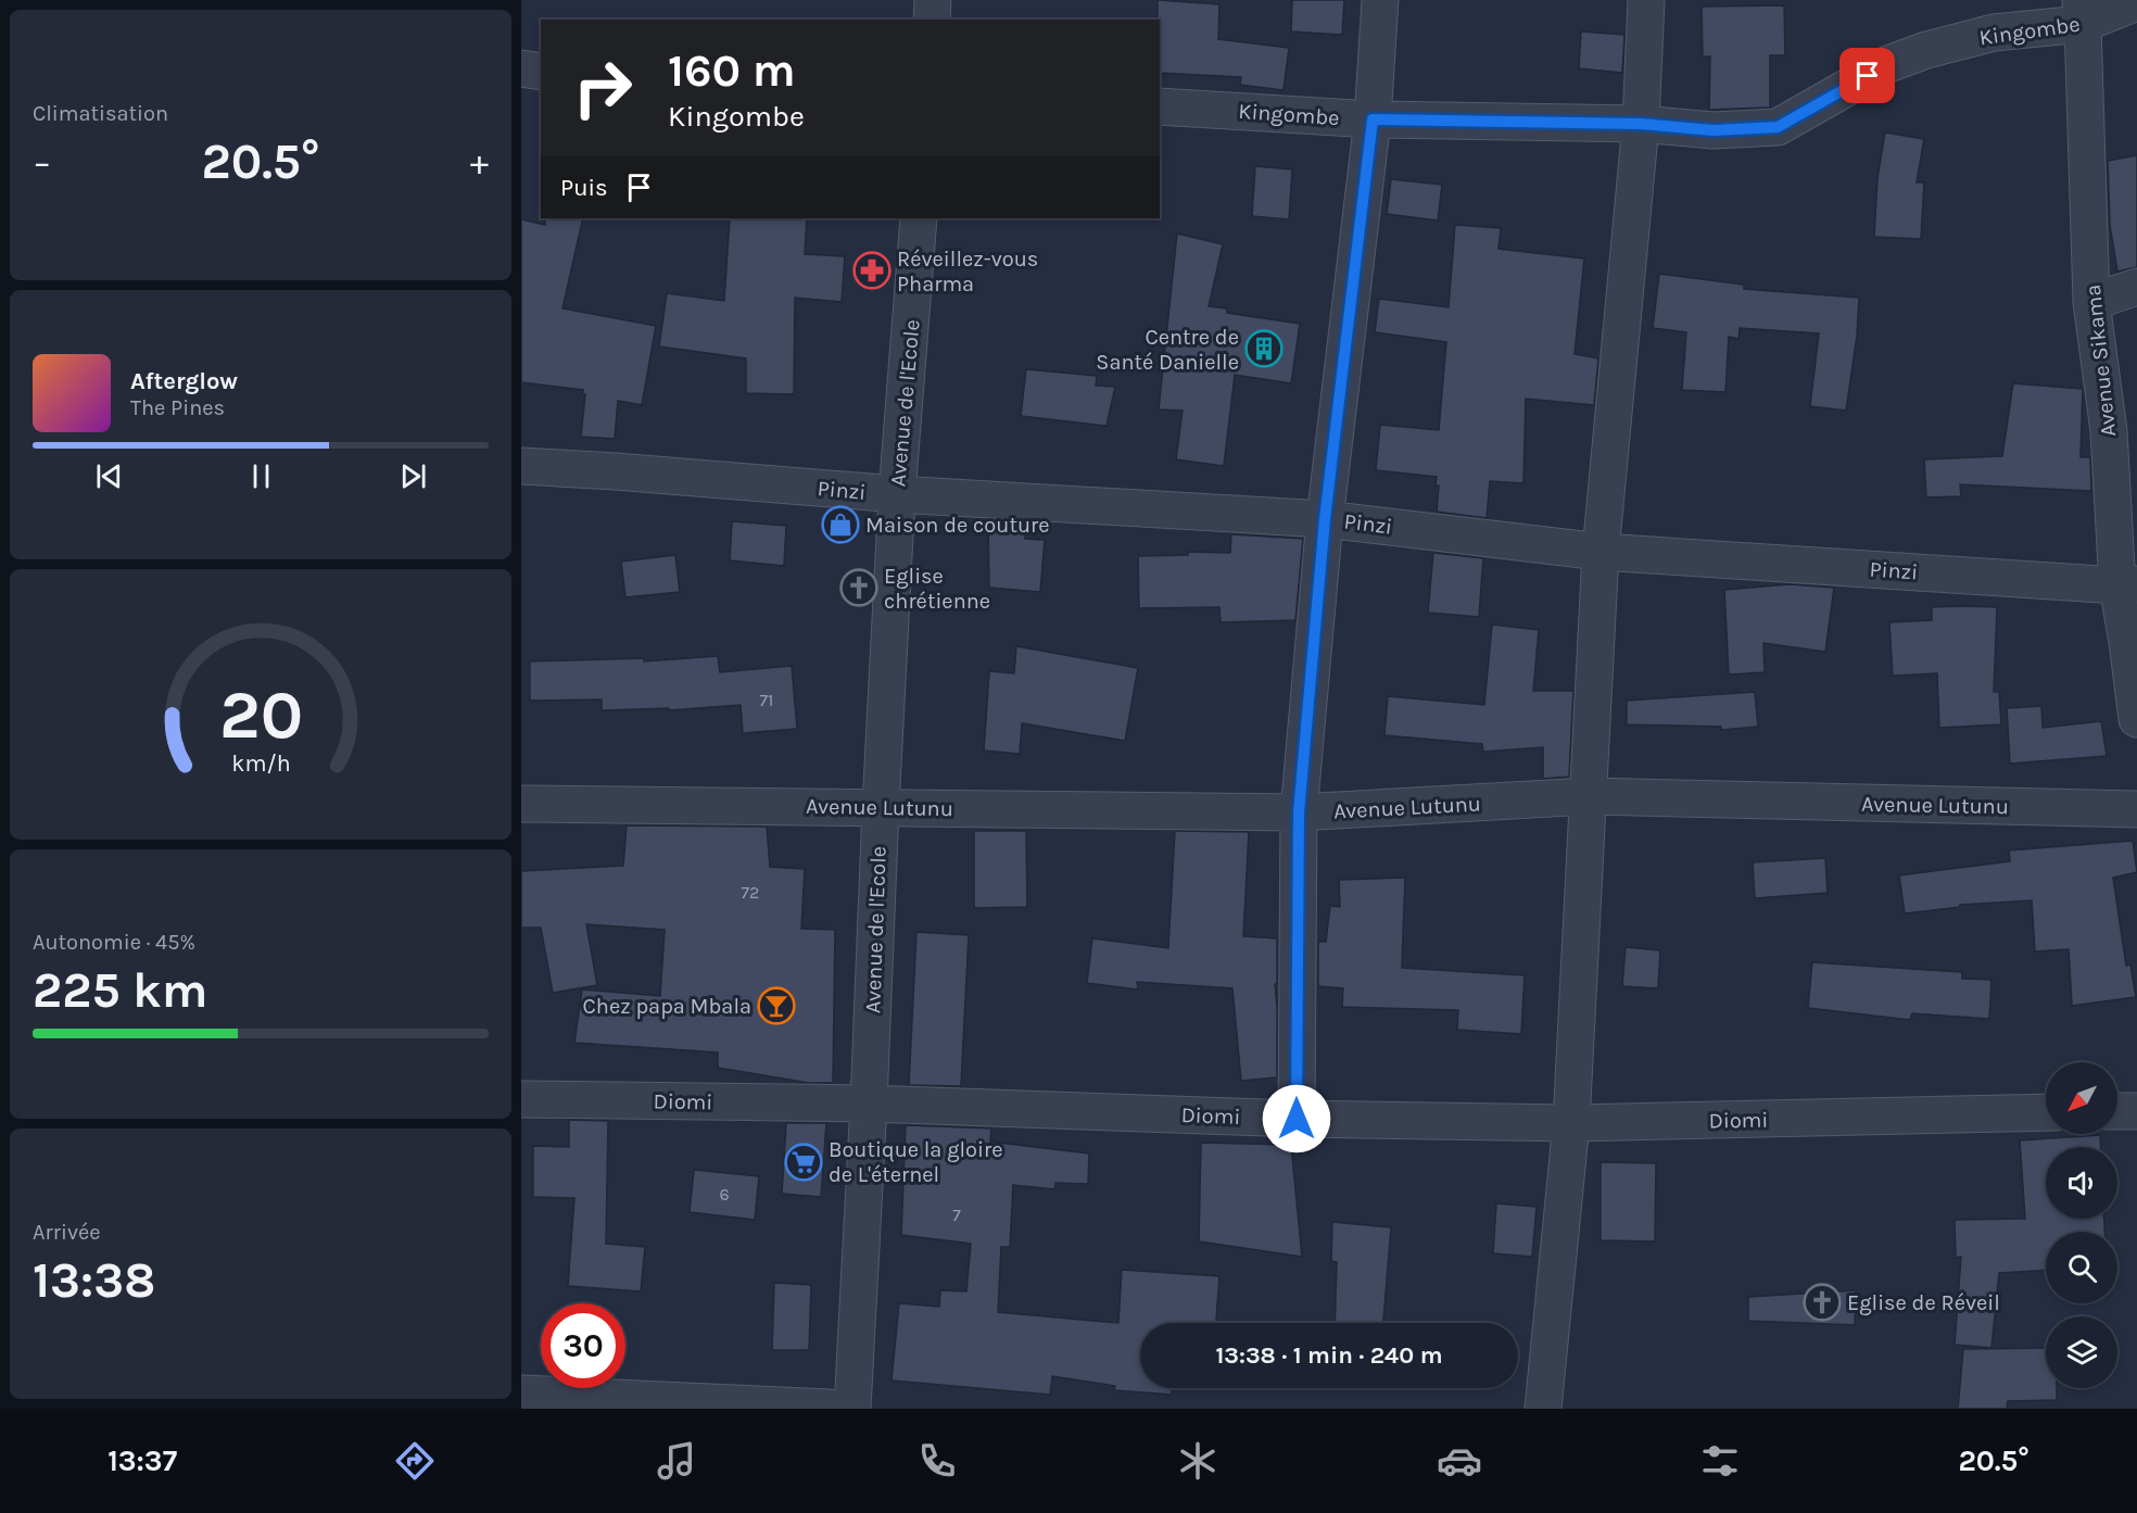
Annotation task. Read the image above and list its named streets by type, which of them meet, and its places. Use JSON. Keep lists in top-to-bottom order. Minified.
{"streets":{"street":["Kingombe","Avenue Sikama","Avenue de l'Ecole","Pinzi","Avenue Lutunu","Diomi"]},"crossings":[["Kingombe","Avenue Sikama"],["Avenue Sikama","Pinzi"],["Avenue de l'Ecole","Pinzi"],["Avenue de l'Ecole","Avenue Lutunu"],["Avenue de l'Ecole","Diomi"]],"places":{"pharmacy":["Réveillez-vous Pharma"],"building":["Centre de Santé Danielle"],"shop":["Maison de couture"],"church":["Eglise chrétienne","Eglise de Réveil"],"bar":["Chez papa Mbala"],"supermarket":["Boutique la gloire de L'éternel"]},"house_numbers":["71","72","6","7"],"north":"bottom left","page":{"tile":["Climatisation",["Autonomie · 45%","225 km"],["Arrivée","13:38"]],"turn":["160 m","Kingombe"],"heat":["−","20.5°","+"],"then":"Puis","song":["Afterglow","The Pines"],"limit":"30","trip":"13:38 · 1 min · 240 m","tabs":["13:37","20.5°"],"gauge":["20","km/h"]}}
